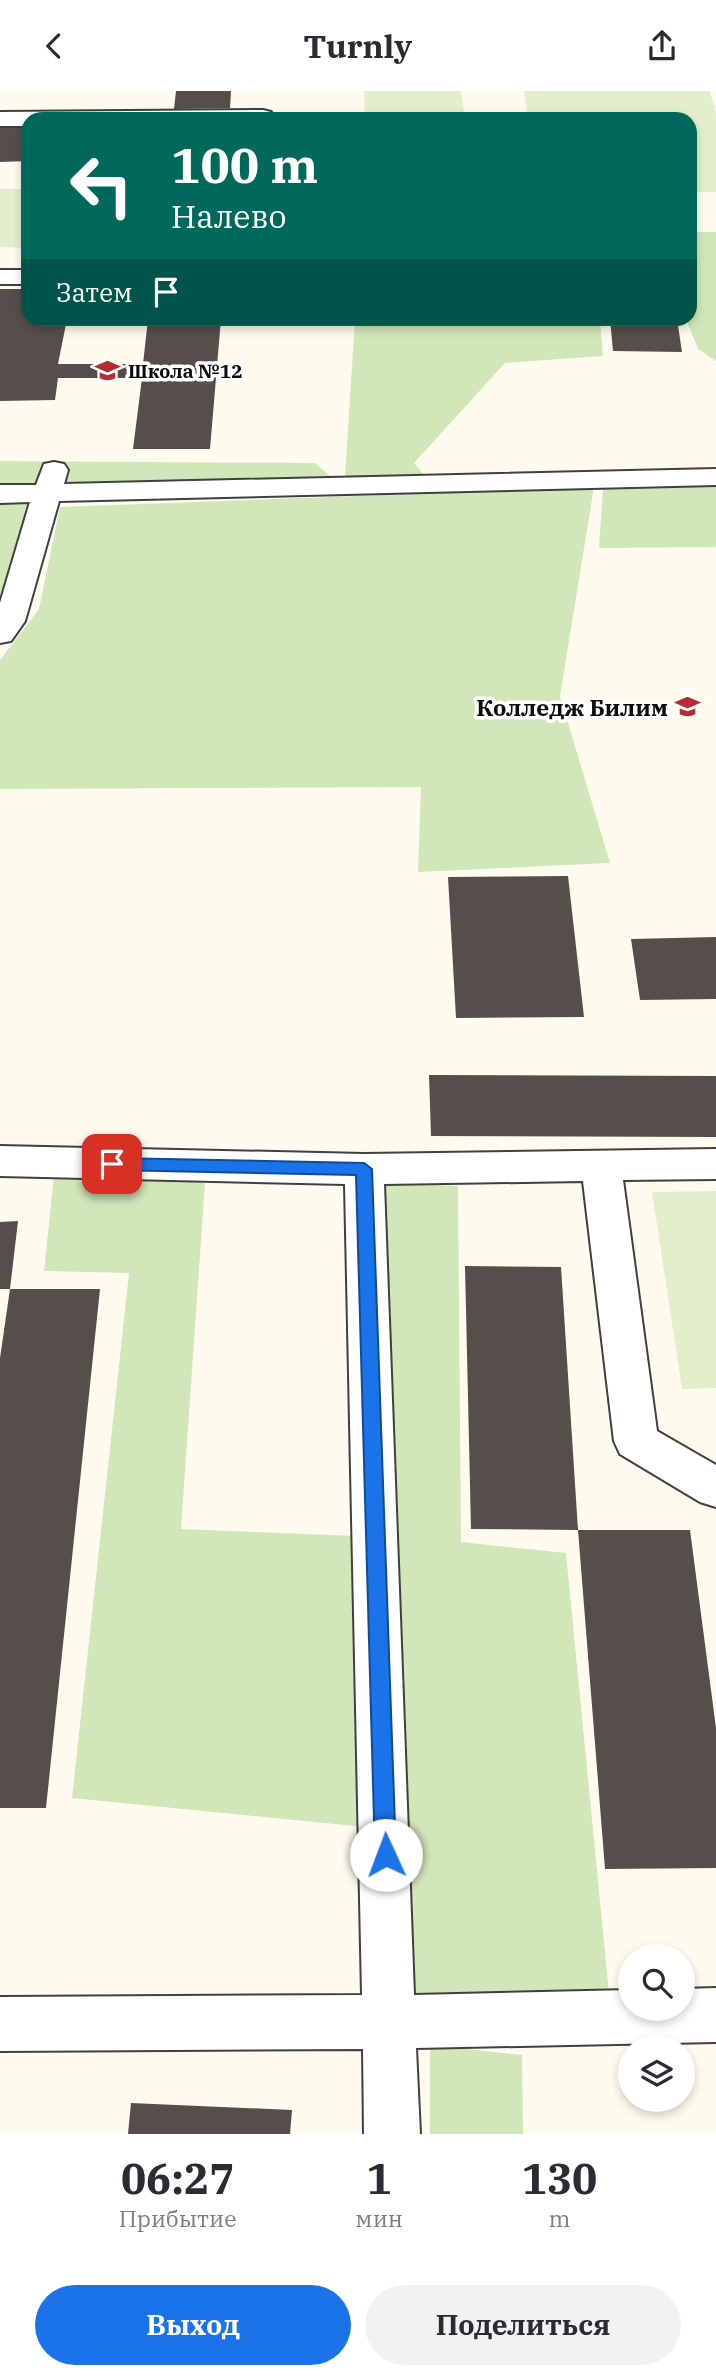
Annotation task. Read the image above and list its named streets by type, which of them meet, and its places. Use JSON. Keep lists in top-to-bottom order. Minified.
{"places":{"school or university":["Школа №12","Колледж Билим"]},"page":{"header":"Turnly","turn":["100 m","Налево"],"then":"Затем","eta":["06:27","Прибытие","1","мин","130","m"],"buttons":["Выход","Поделиться"]}}
